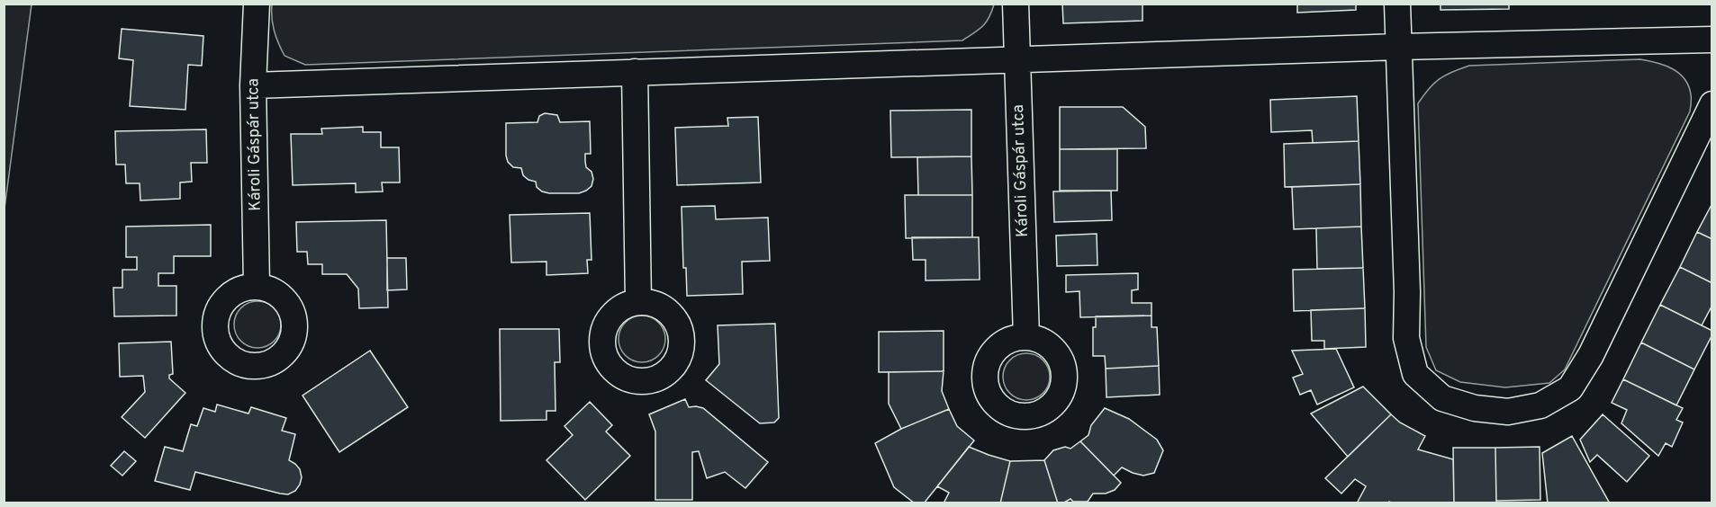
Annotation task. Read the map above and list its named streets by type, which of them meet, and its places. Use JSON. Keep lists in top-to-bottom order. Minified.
{"streets":{"street":["Károli Gáspár utca"]}}
